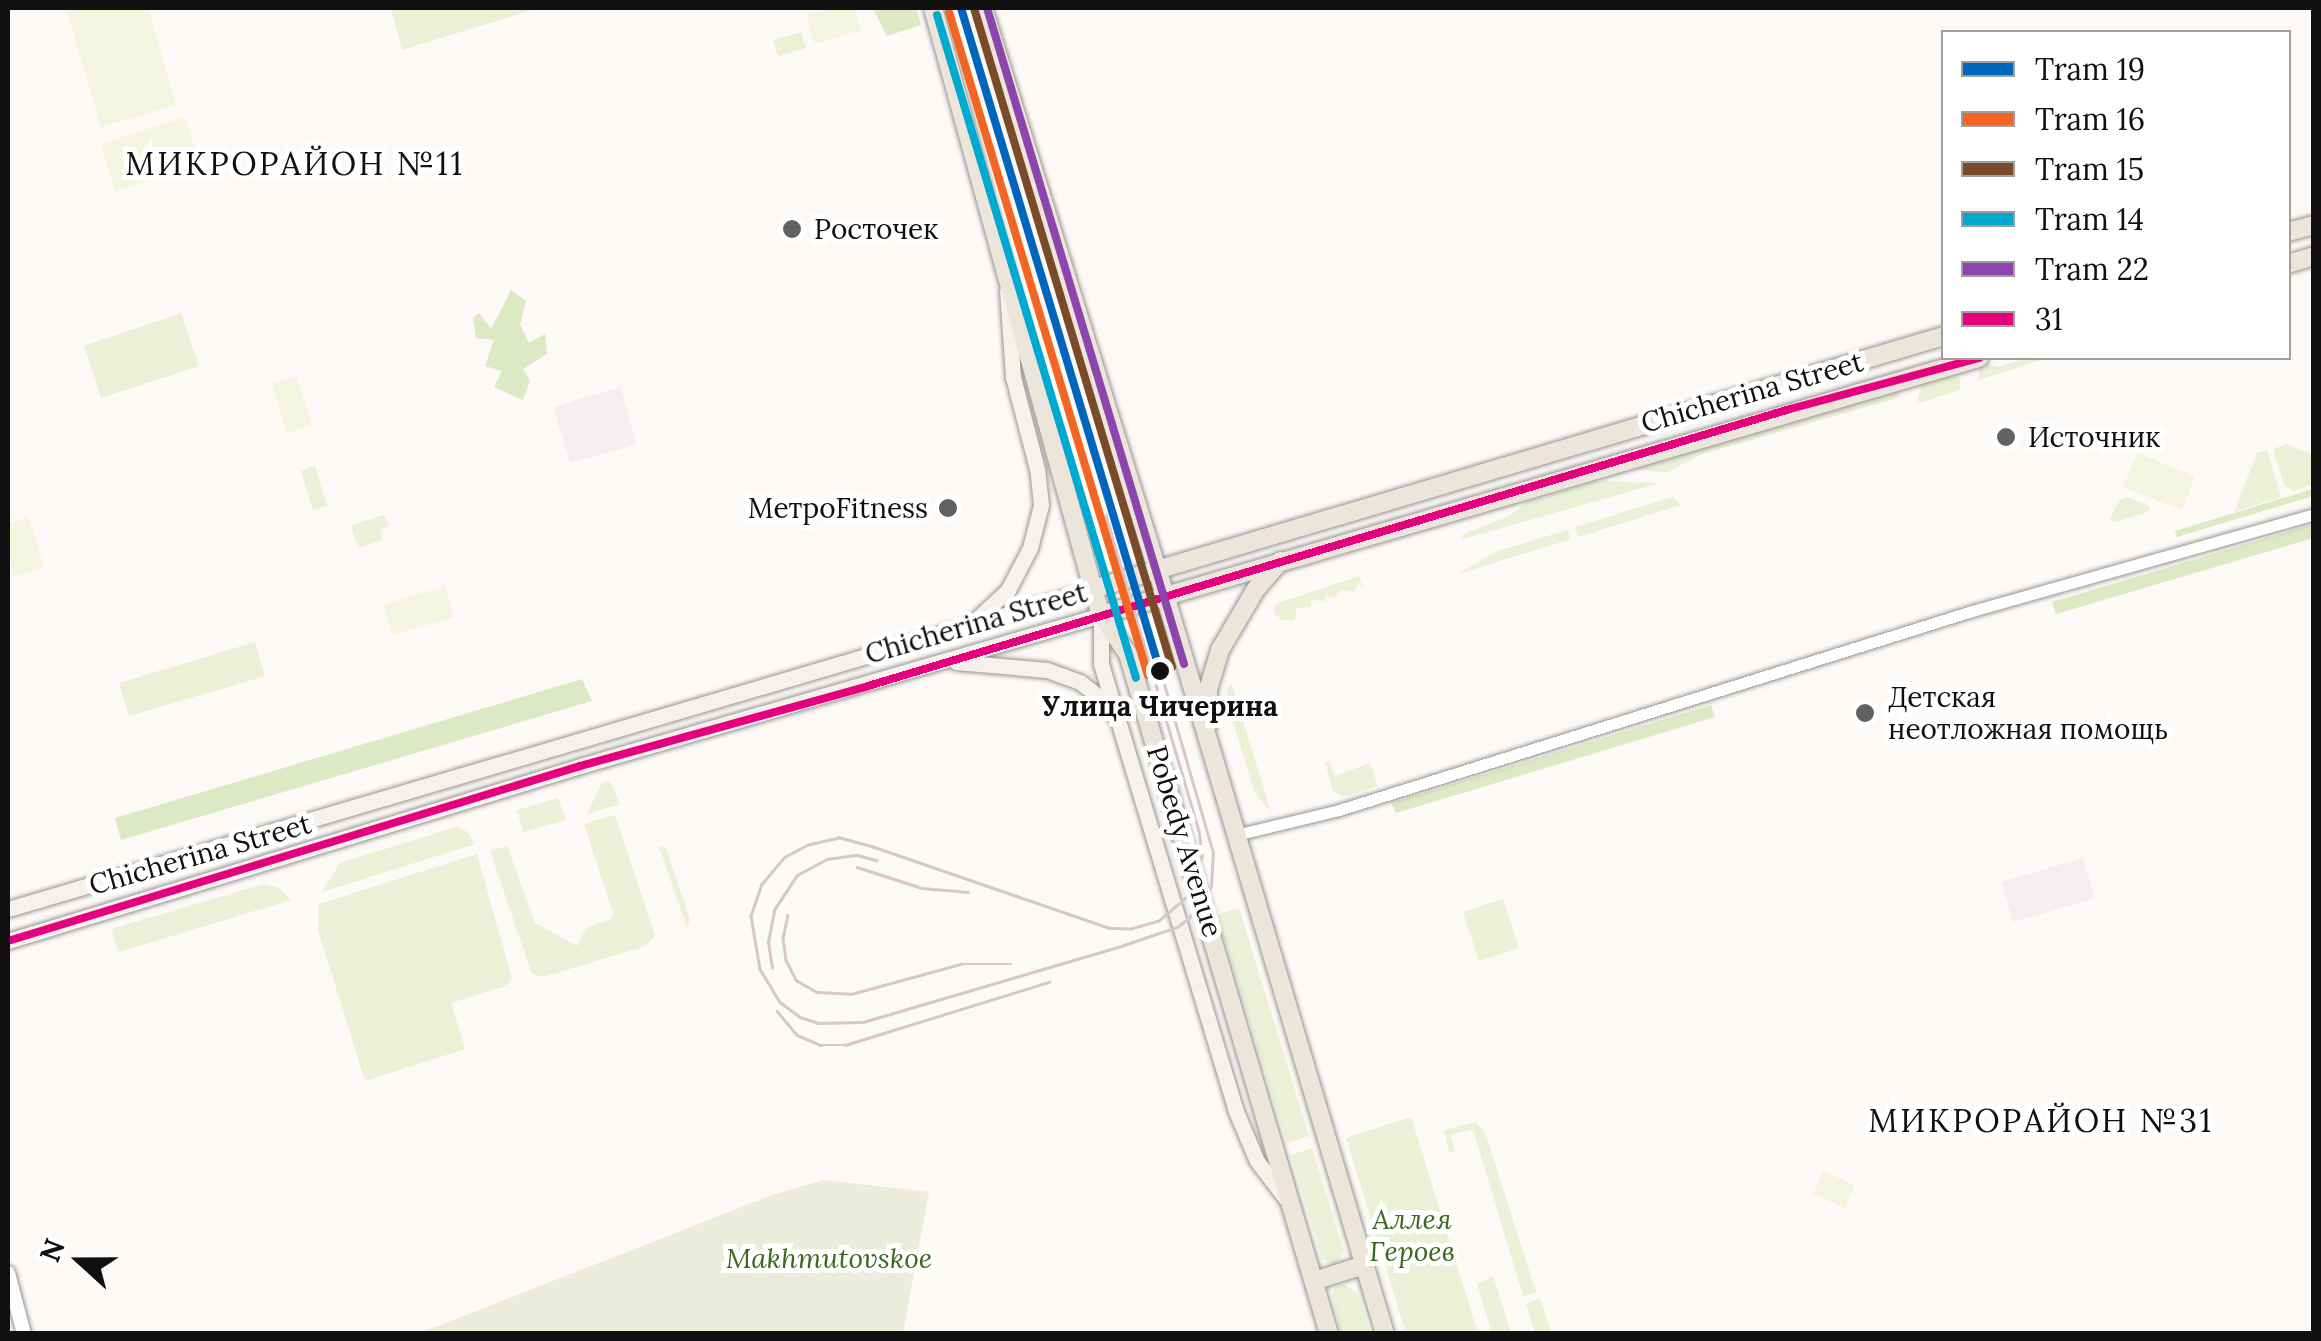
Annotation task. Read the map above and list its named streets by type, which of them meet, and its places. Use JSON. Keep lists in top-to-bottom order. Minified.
{"streets":{"main road":["Chicherina Street","Pobedy Avenue"]},"crossings":[["Chicherina Street","Pobedy Avenue"]],"districts":["МИКРОРАЙОН №11","МИКРОРАЙОН №31"],"parks":["Аллея Героев","Makhmutovskoe"],"places":["Росточек","Источник","МетроFitness","Улица Чичерина","Детская неотложная помощь"],"lines":["tram line 19","tram line 15","tram line 22","tram line 16","tram line 14","transit line 31"],"legend":["Tram 19","Tram 16","Tram 15","Tram 14","Tram 22","31"],"north":"left"}
